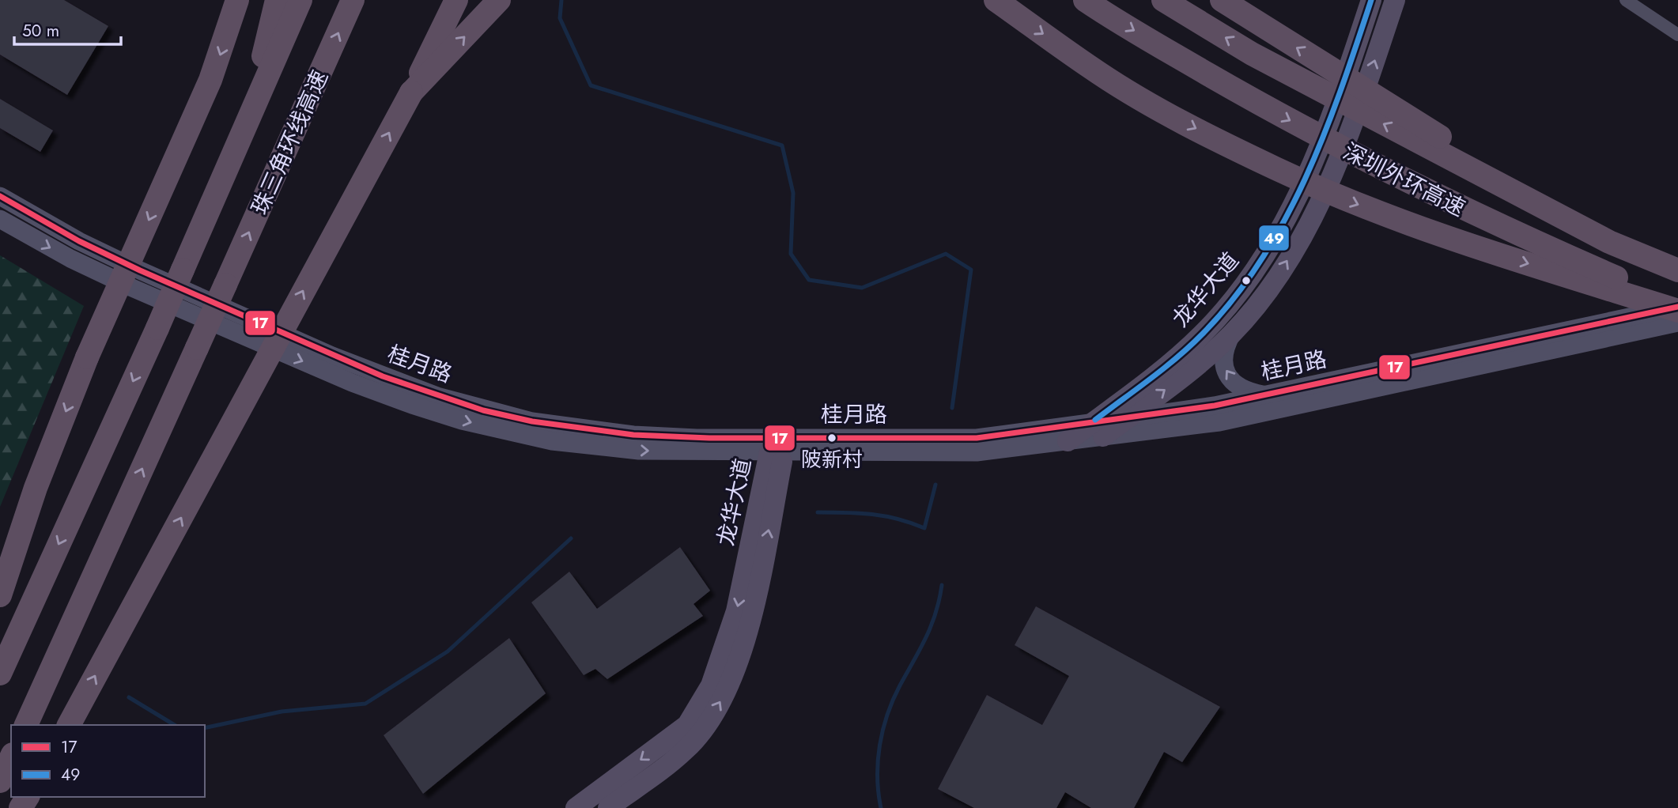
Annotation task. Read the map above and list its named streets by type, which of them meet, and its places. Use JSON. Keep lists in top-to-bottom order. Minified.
{"streets":{"highway":["珠三角环线高速","深圳外环高速"],"main road":["龙华大道","桂月路"]},"crossings":[["龙华大道","桂月路"]],"places":["陂新村"],"lines":["transit line 49","transit line 17"],"legend":["17","49"],"scale_bar":"50 m"}
